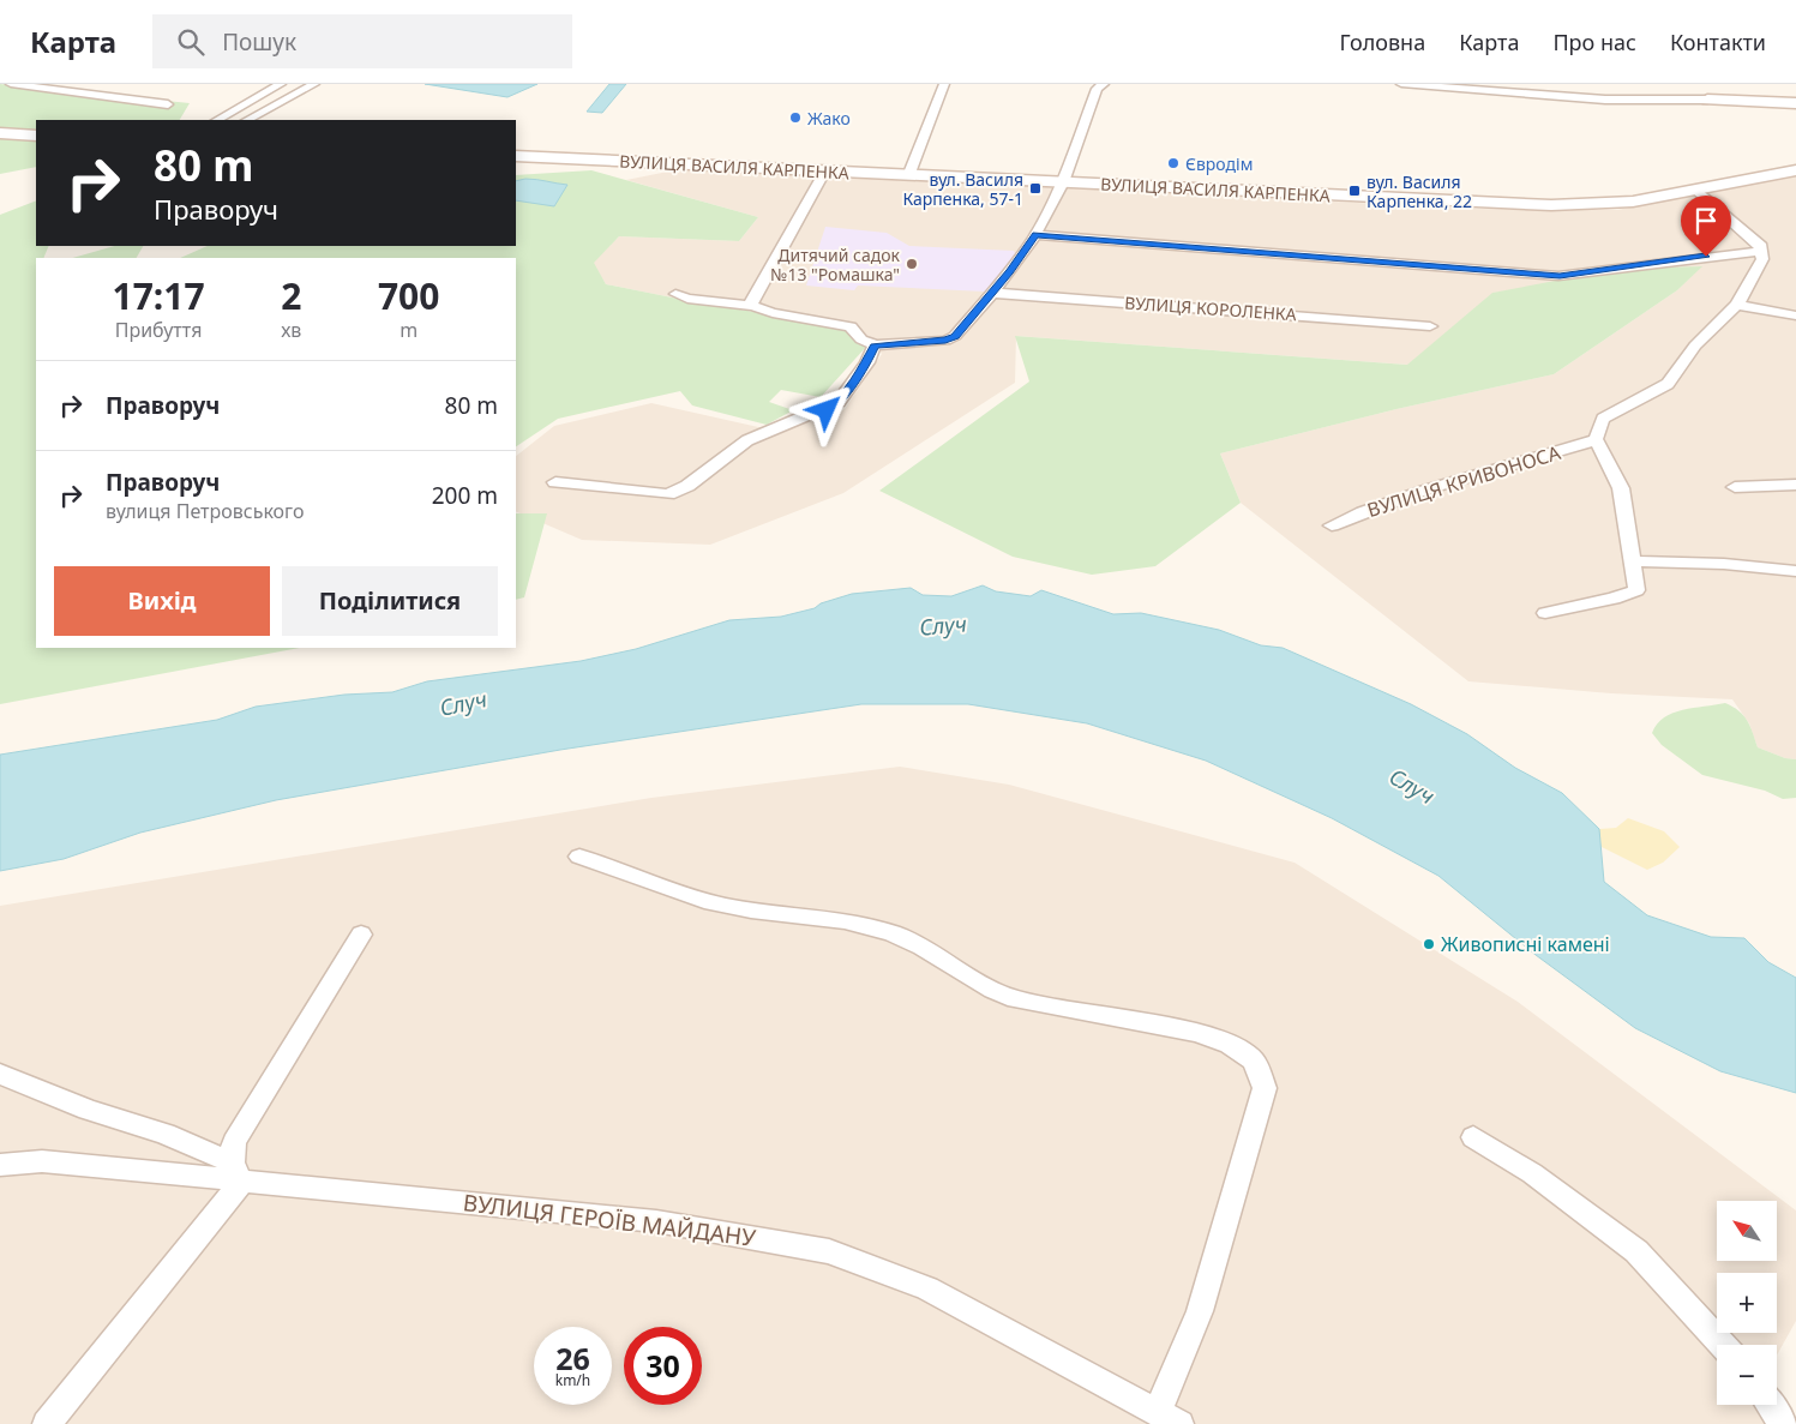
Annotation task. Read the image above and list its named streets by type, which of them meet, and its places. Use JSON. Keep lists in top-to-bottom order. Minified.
{"streets":{"street":["ВУЛИЦЯ ВАСИЛЯ КАРПЕНКА","ВУЛИЦЯ КОРОЛЕНКА","ВУЛИЦЯ КРИВОНОСА","ВУЛИЦЯ ГЕРОЇВ МАЙДАНУ"]},"water":["Случ"],"places":{"other":["Жако","Євродім","Дитячий садок №13 \"Ромашка\"","Живописні камені"],"transit":["вул. Василя Карпенка, 57-1","вул. Василя Карпенка, 22"]},"north":"top left","page":{"header":"Карта","search":"Пошук","nav":["Головна","Карта","Про нас","Контакти"],"turn":["80 m","Праворуч"],"eta":["17:17","Прибуття","2","хв","700","m"],"list":[{"name":"Праворуч","value":"80 m"},{"name":"Праворуч","note":"вулиця Петровського","value":"200 m"}],"buttons":["Вихід","Поділитися"],"map_buttons":["+","−"],"speed":"26 km/h","limit":"30"}}
